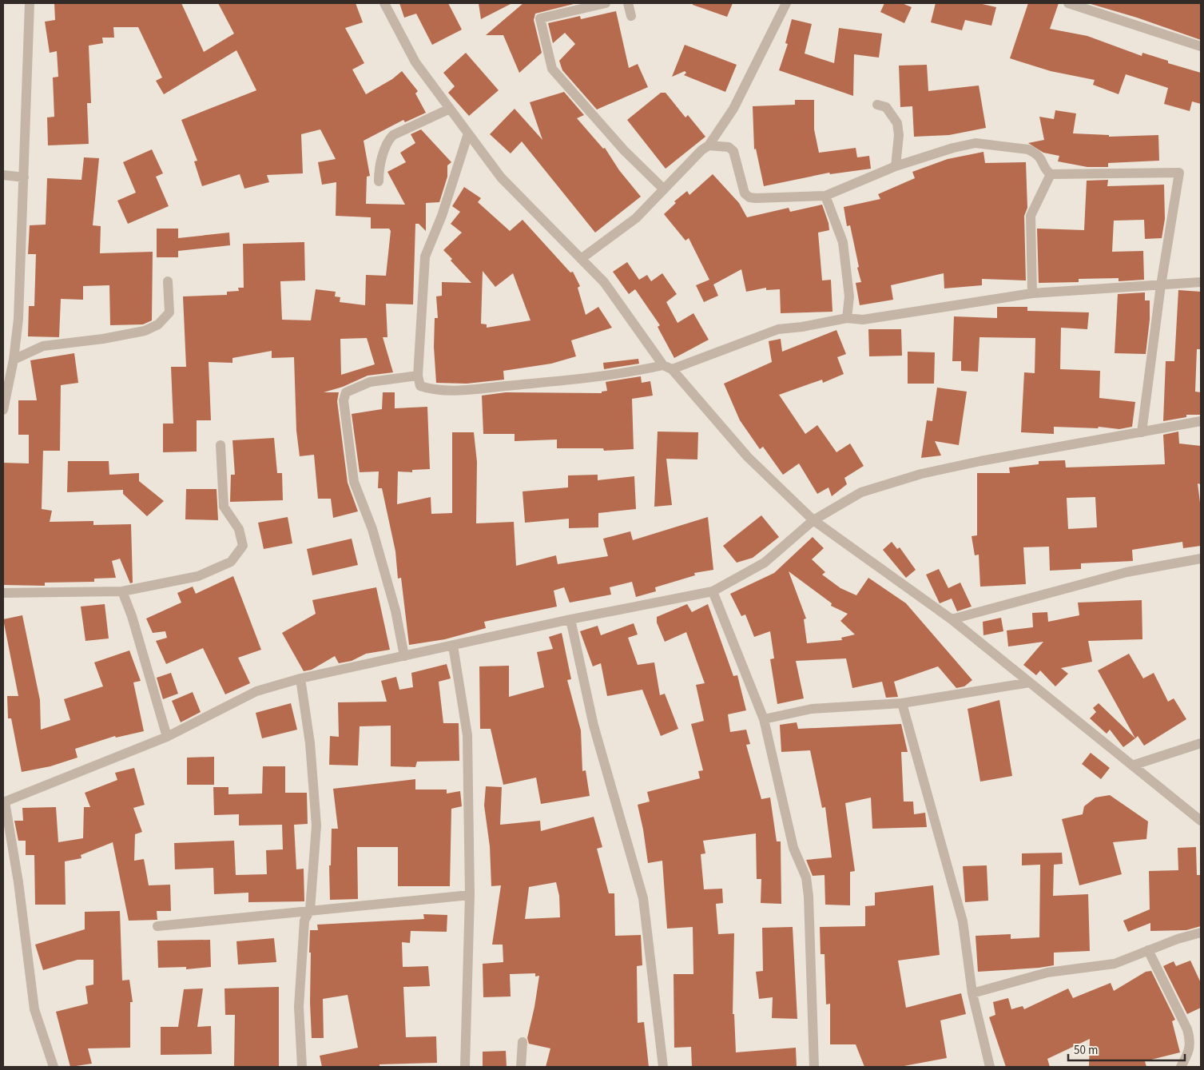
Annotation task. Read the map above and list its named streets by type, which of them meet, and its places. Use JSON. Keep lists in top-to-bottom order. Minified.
{"scale_bar":"50 m"}
